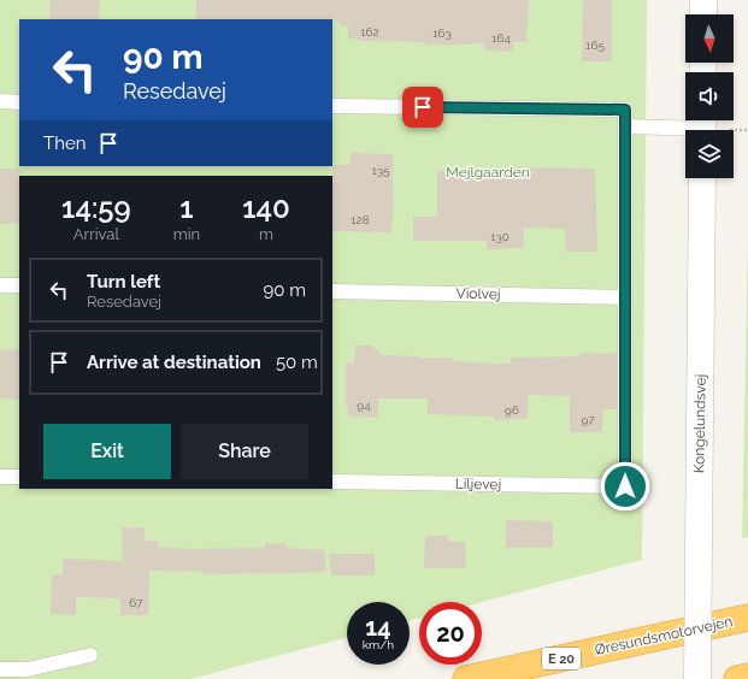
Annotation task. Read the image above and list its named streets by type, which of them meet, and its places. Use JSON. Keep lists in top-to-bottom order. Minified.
{"streets":{"highway":["Øresundsmotorvejen","E 20"],"street":["Kongelundsvej"],"lane":["Violvej","Liljevej"]},"crossings":[["Violvej","Liljevej"]],"parks":["Mejlgaarden"],"house_numbers":["162","163","164","165","135","128","130","94","96","97","67"],"north":"bottom","page":{"turn":["90 m","Resedavej"],"then":"Then","eta":["14:59","Arrival","1","min","140","m"],"list":[{"name":"Turn left","note":"Resedavej","value":"90 m"},{"name":"Arrive at destination","value":"50 m"}],"buttons":["Exit","Share"],"speed":"14 km/h","limit":"20"}}
